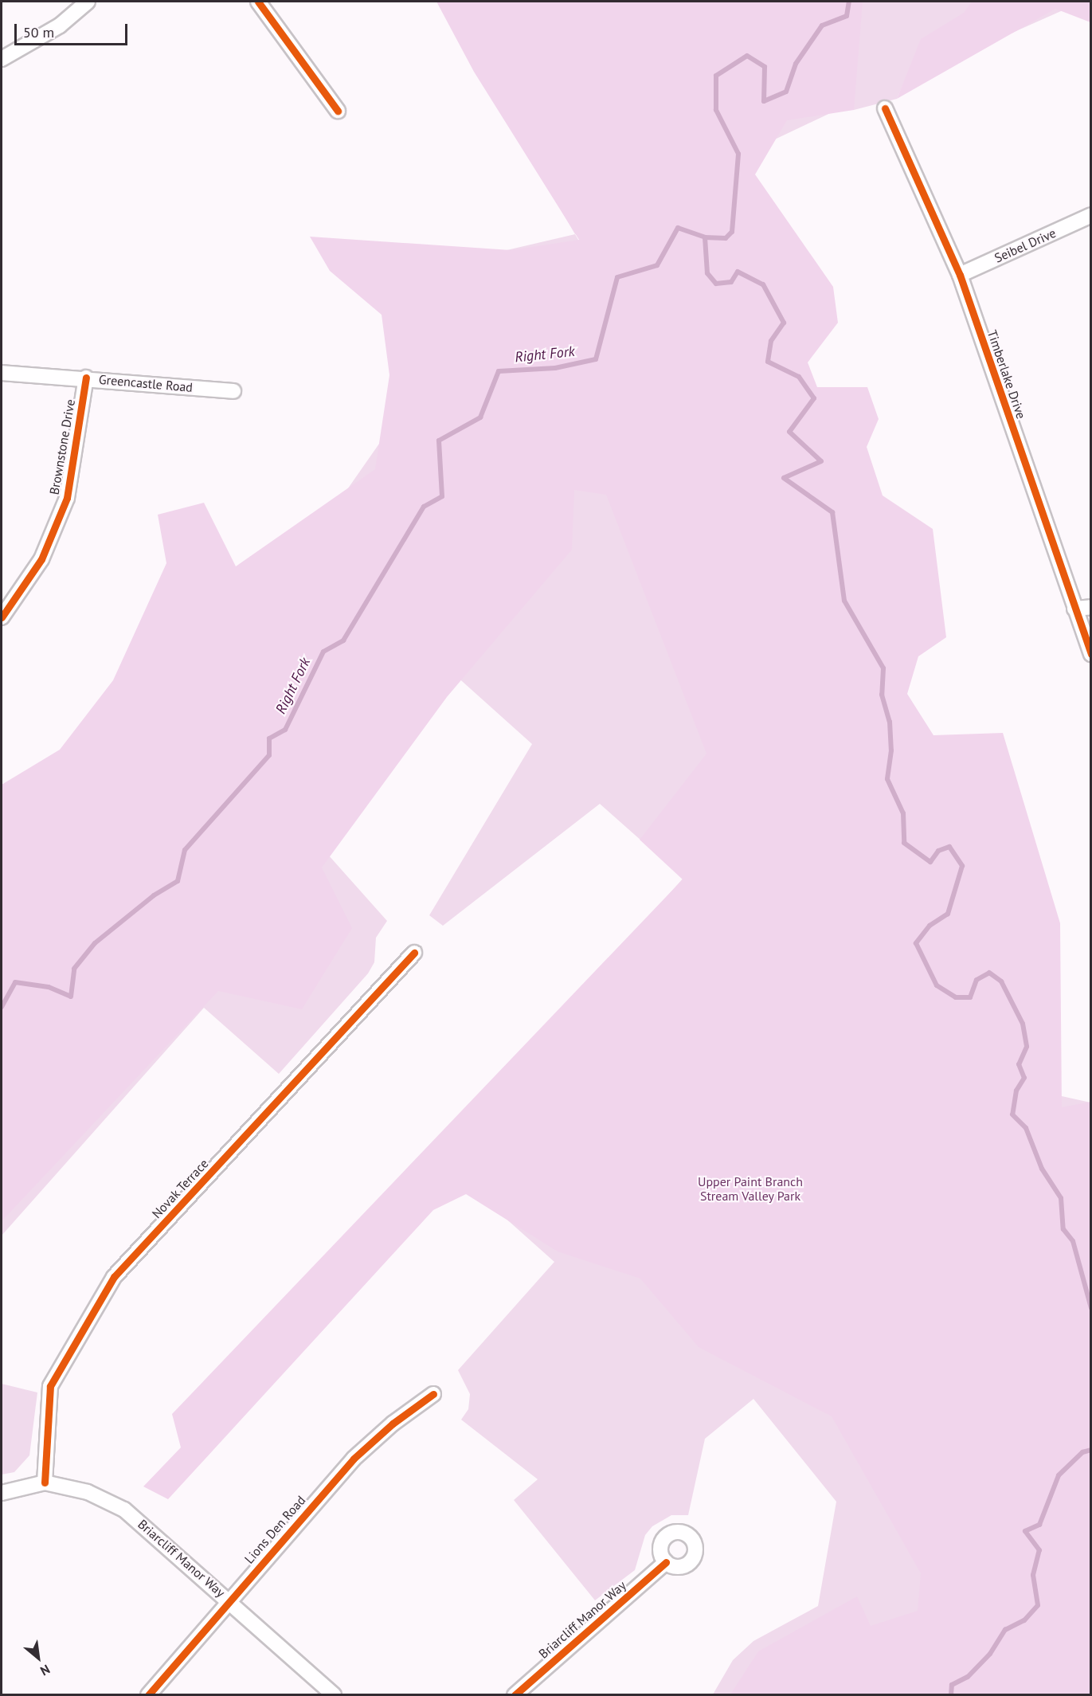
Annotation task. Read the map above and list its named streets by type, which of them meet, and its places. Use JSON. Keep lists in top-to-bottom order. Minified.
{"streets":{"street":["Seibel Drive","Timberlake Drive","Greencastle Road","Brownstone Drive","Novak Terrace","Lions Den Road","Briarcliff Manor Way"]},"crossings":[["Seibel Drive","Timberlake Drive"],["Greencastle Road","Brownstone Drive"],["Novak Terrace","Briarcliff Manor Way"],["Lions Den Road","Briarcliff Manor Way"]],"water":["Right Fork"],"parks":["Upper Paint Branch Stream Valley Park"],"scale_bar":"50 m","north":"bottom right"}
